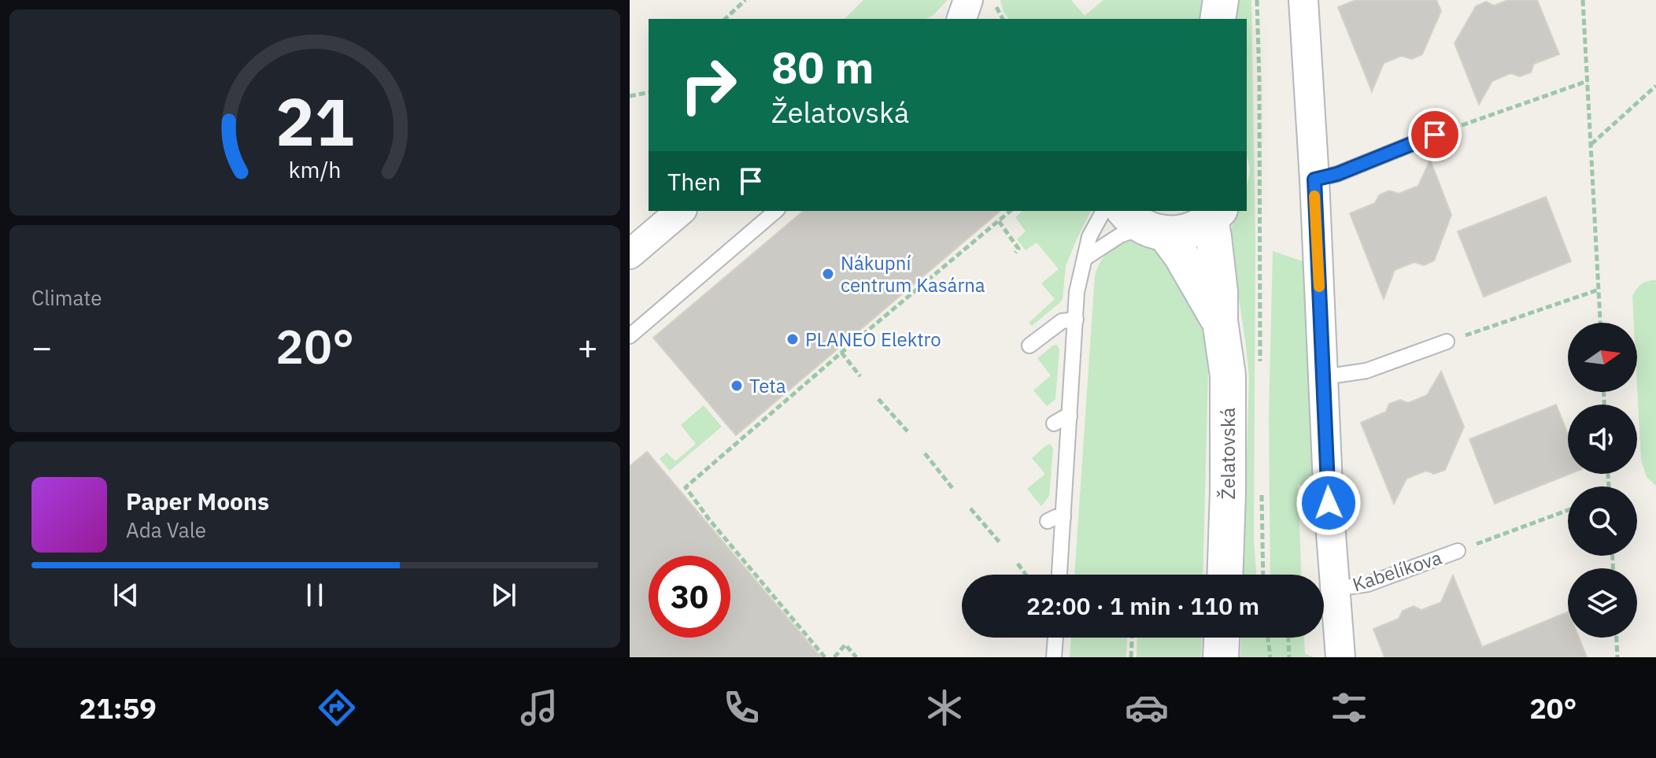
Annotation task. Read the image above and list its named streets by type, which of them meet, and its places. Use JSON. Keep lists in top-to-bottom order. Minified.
{"streets":{"main road":["Želatovská"],"lane":["Kabelíkova"]},"places":["Nákupní centrum Kasárna","PLANEO Elektro","Teta"],"north":"right","page":{"turn":["80 m","Želatovská"],"then":"Then","tile":"Climate","heat":["−","20°","+"],"song":["Paper Moons","Ada Vale"],"limit":"30","trip":"22:00 · 1 min · 110 m","tabs":["21:59","20°"],"gauge":["21","km/h"]}}
